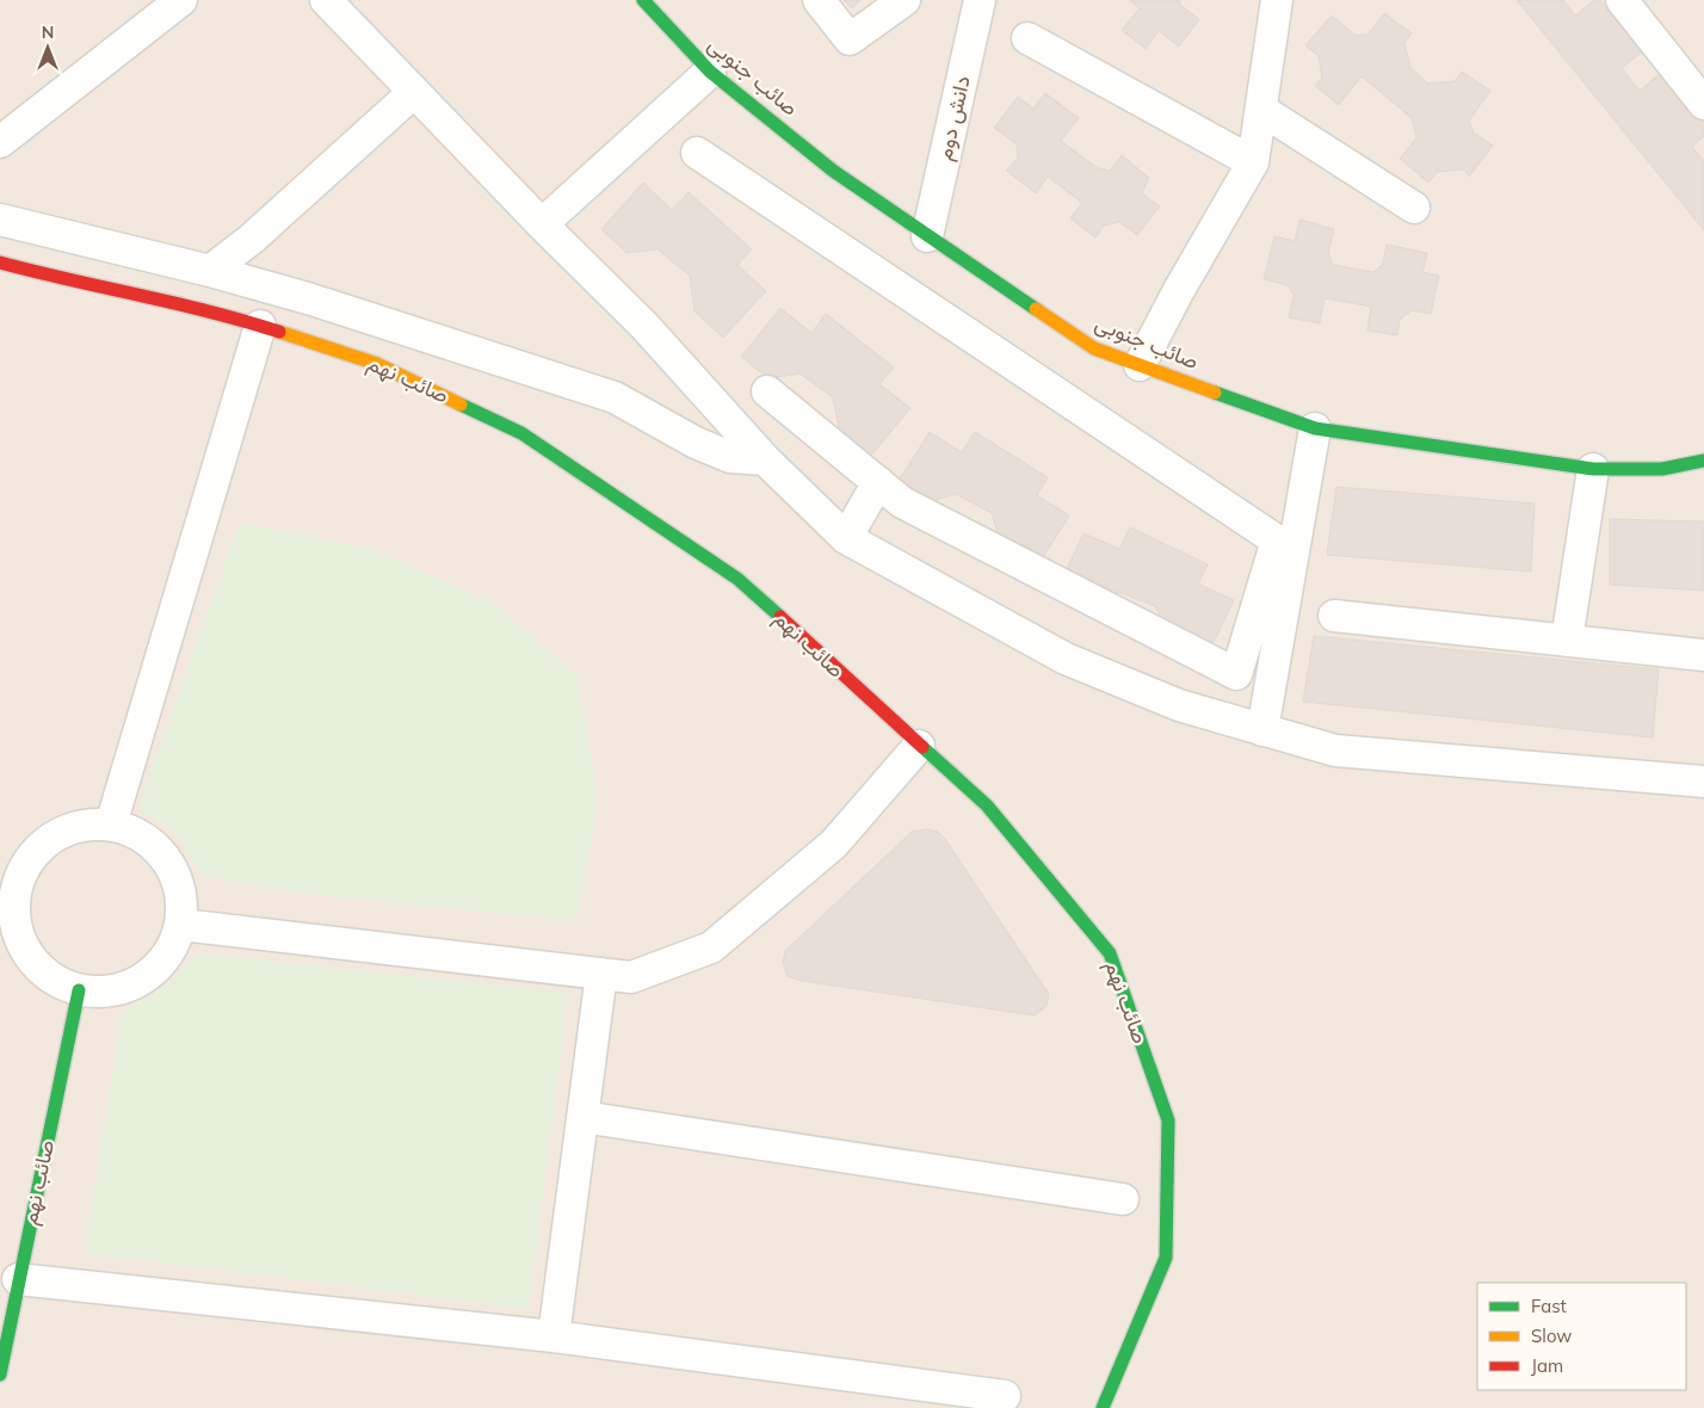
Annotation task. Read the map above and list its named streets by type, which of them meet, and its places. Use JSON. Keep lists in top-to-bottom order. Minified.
{"streets":{"main road":["صائب جنوبی","صائب نهم"],"street":["دانش دوم"]},"crossings":[["صائب جنوبی","دانش دوم"]],"legend":["Fast","Slow","Jam"],"north":"top"}
